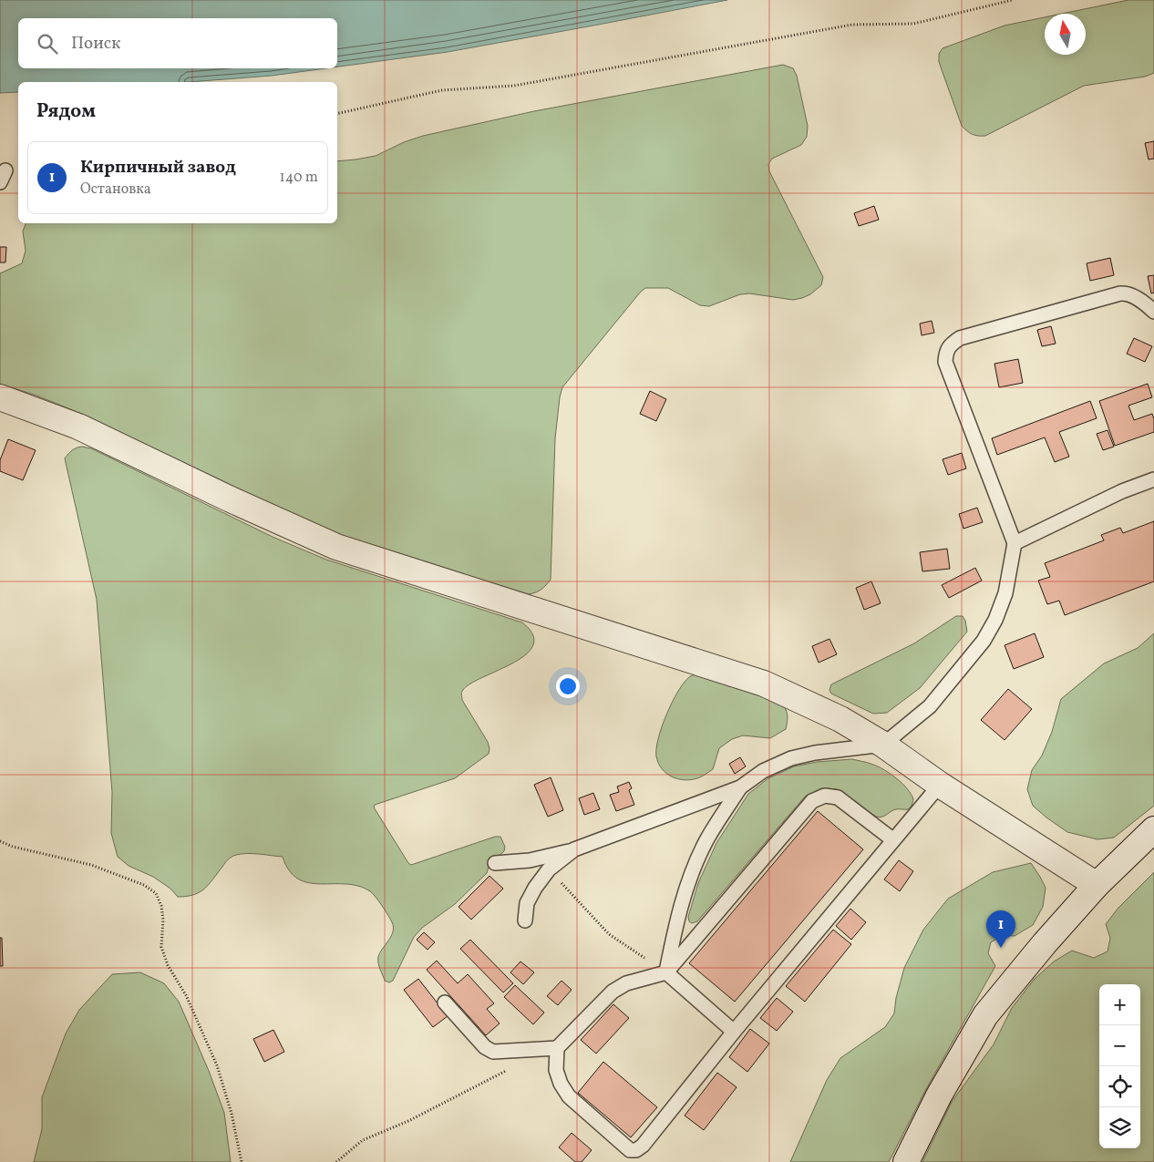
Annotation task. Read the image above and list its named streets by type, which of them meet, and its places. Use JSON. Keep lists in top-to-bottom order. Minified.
{"north":"top","page":{"search":"Поиск","heading":"Рядом","list":[{"mark":"1","name":"Кирпичный завод","note":"Остановка","value":"140 m"}],"pins":"1","map_buttons":["+","−"]}}
